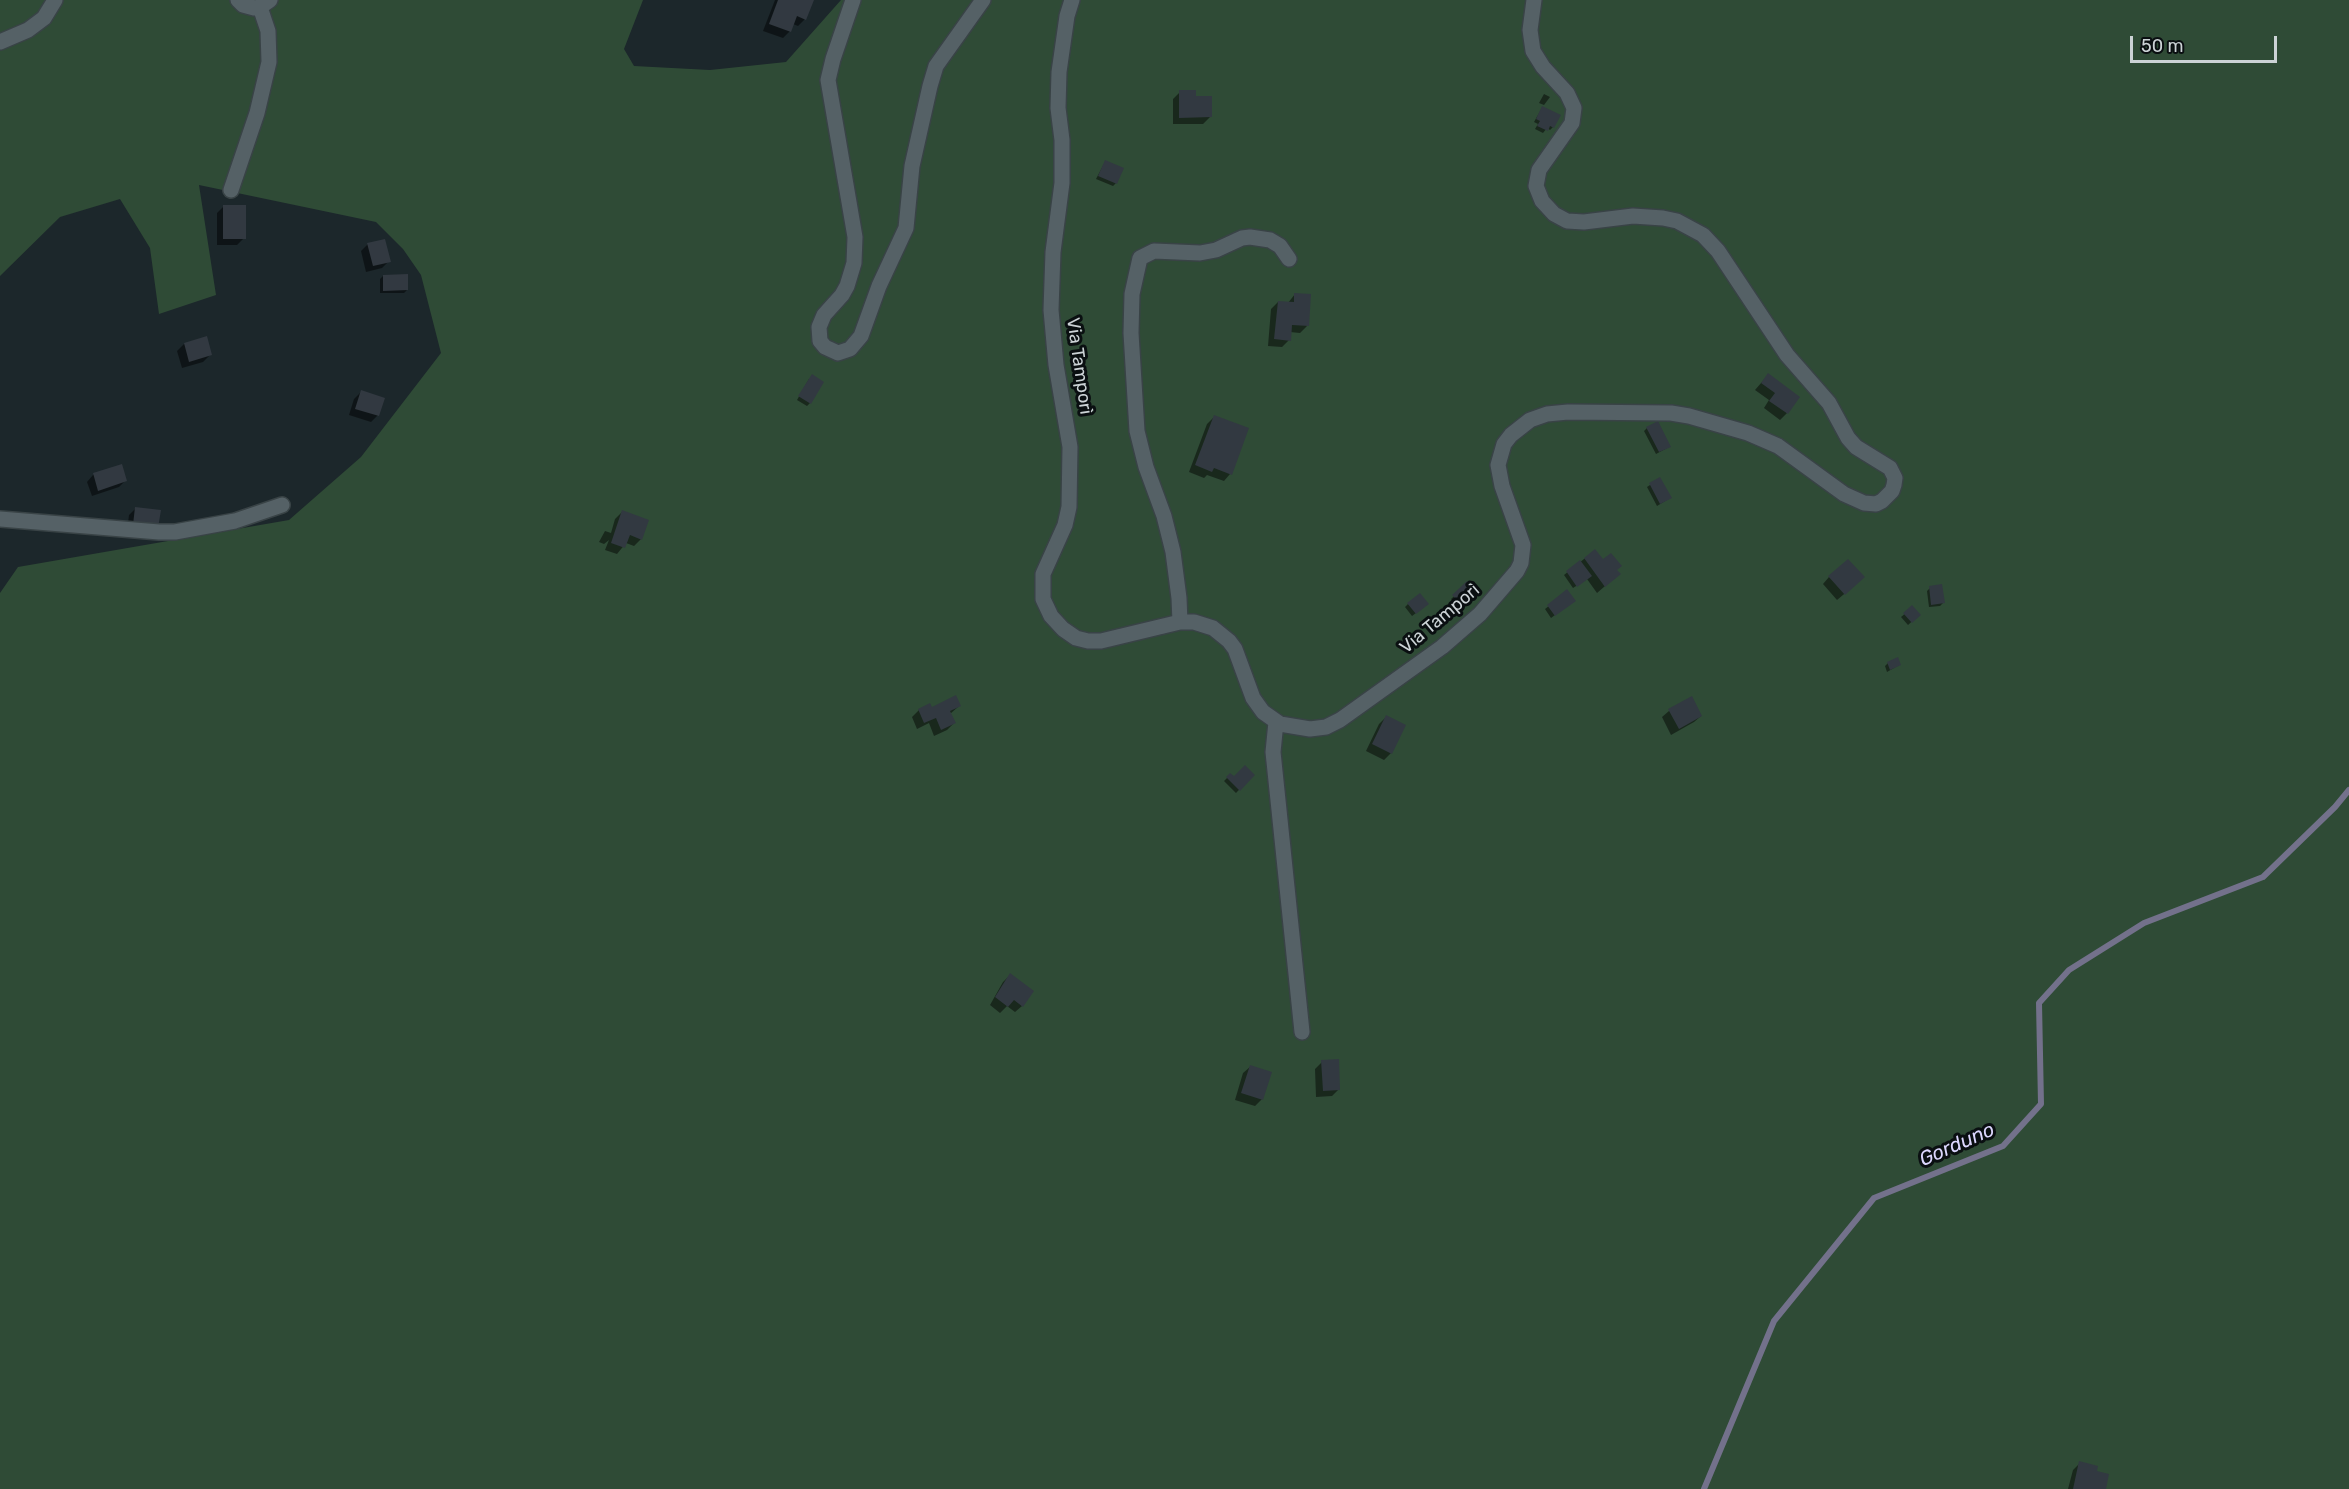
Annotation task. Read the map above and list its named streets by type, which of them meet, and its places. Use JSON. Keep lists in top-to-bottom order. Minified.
{"streets":{"street":["Via Tamporì"]},"water":["Gorduno"],"scale_bar":"50 m"}
